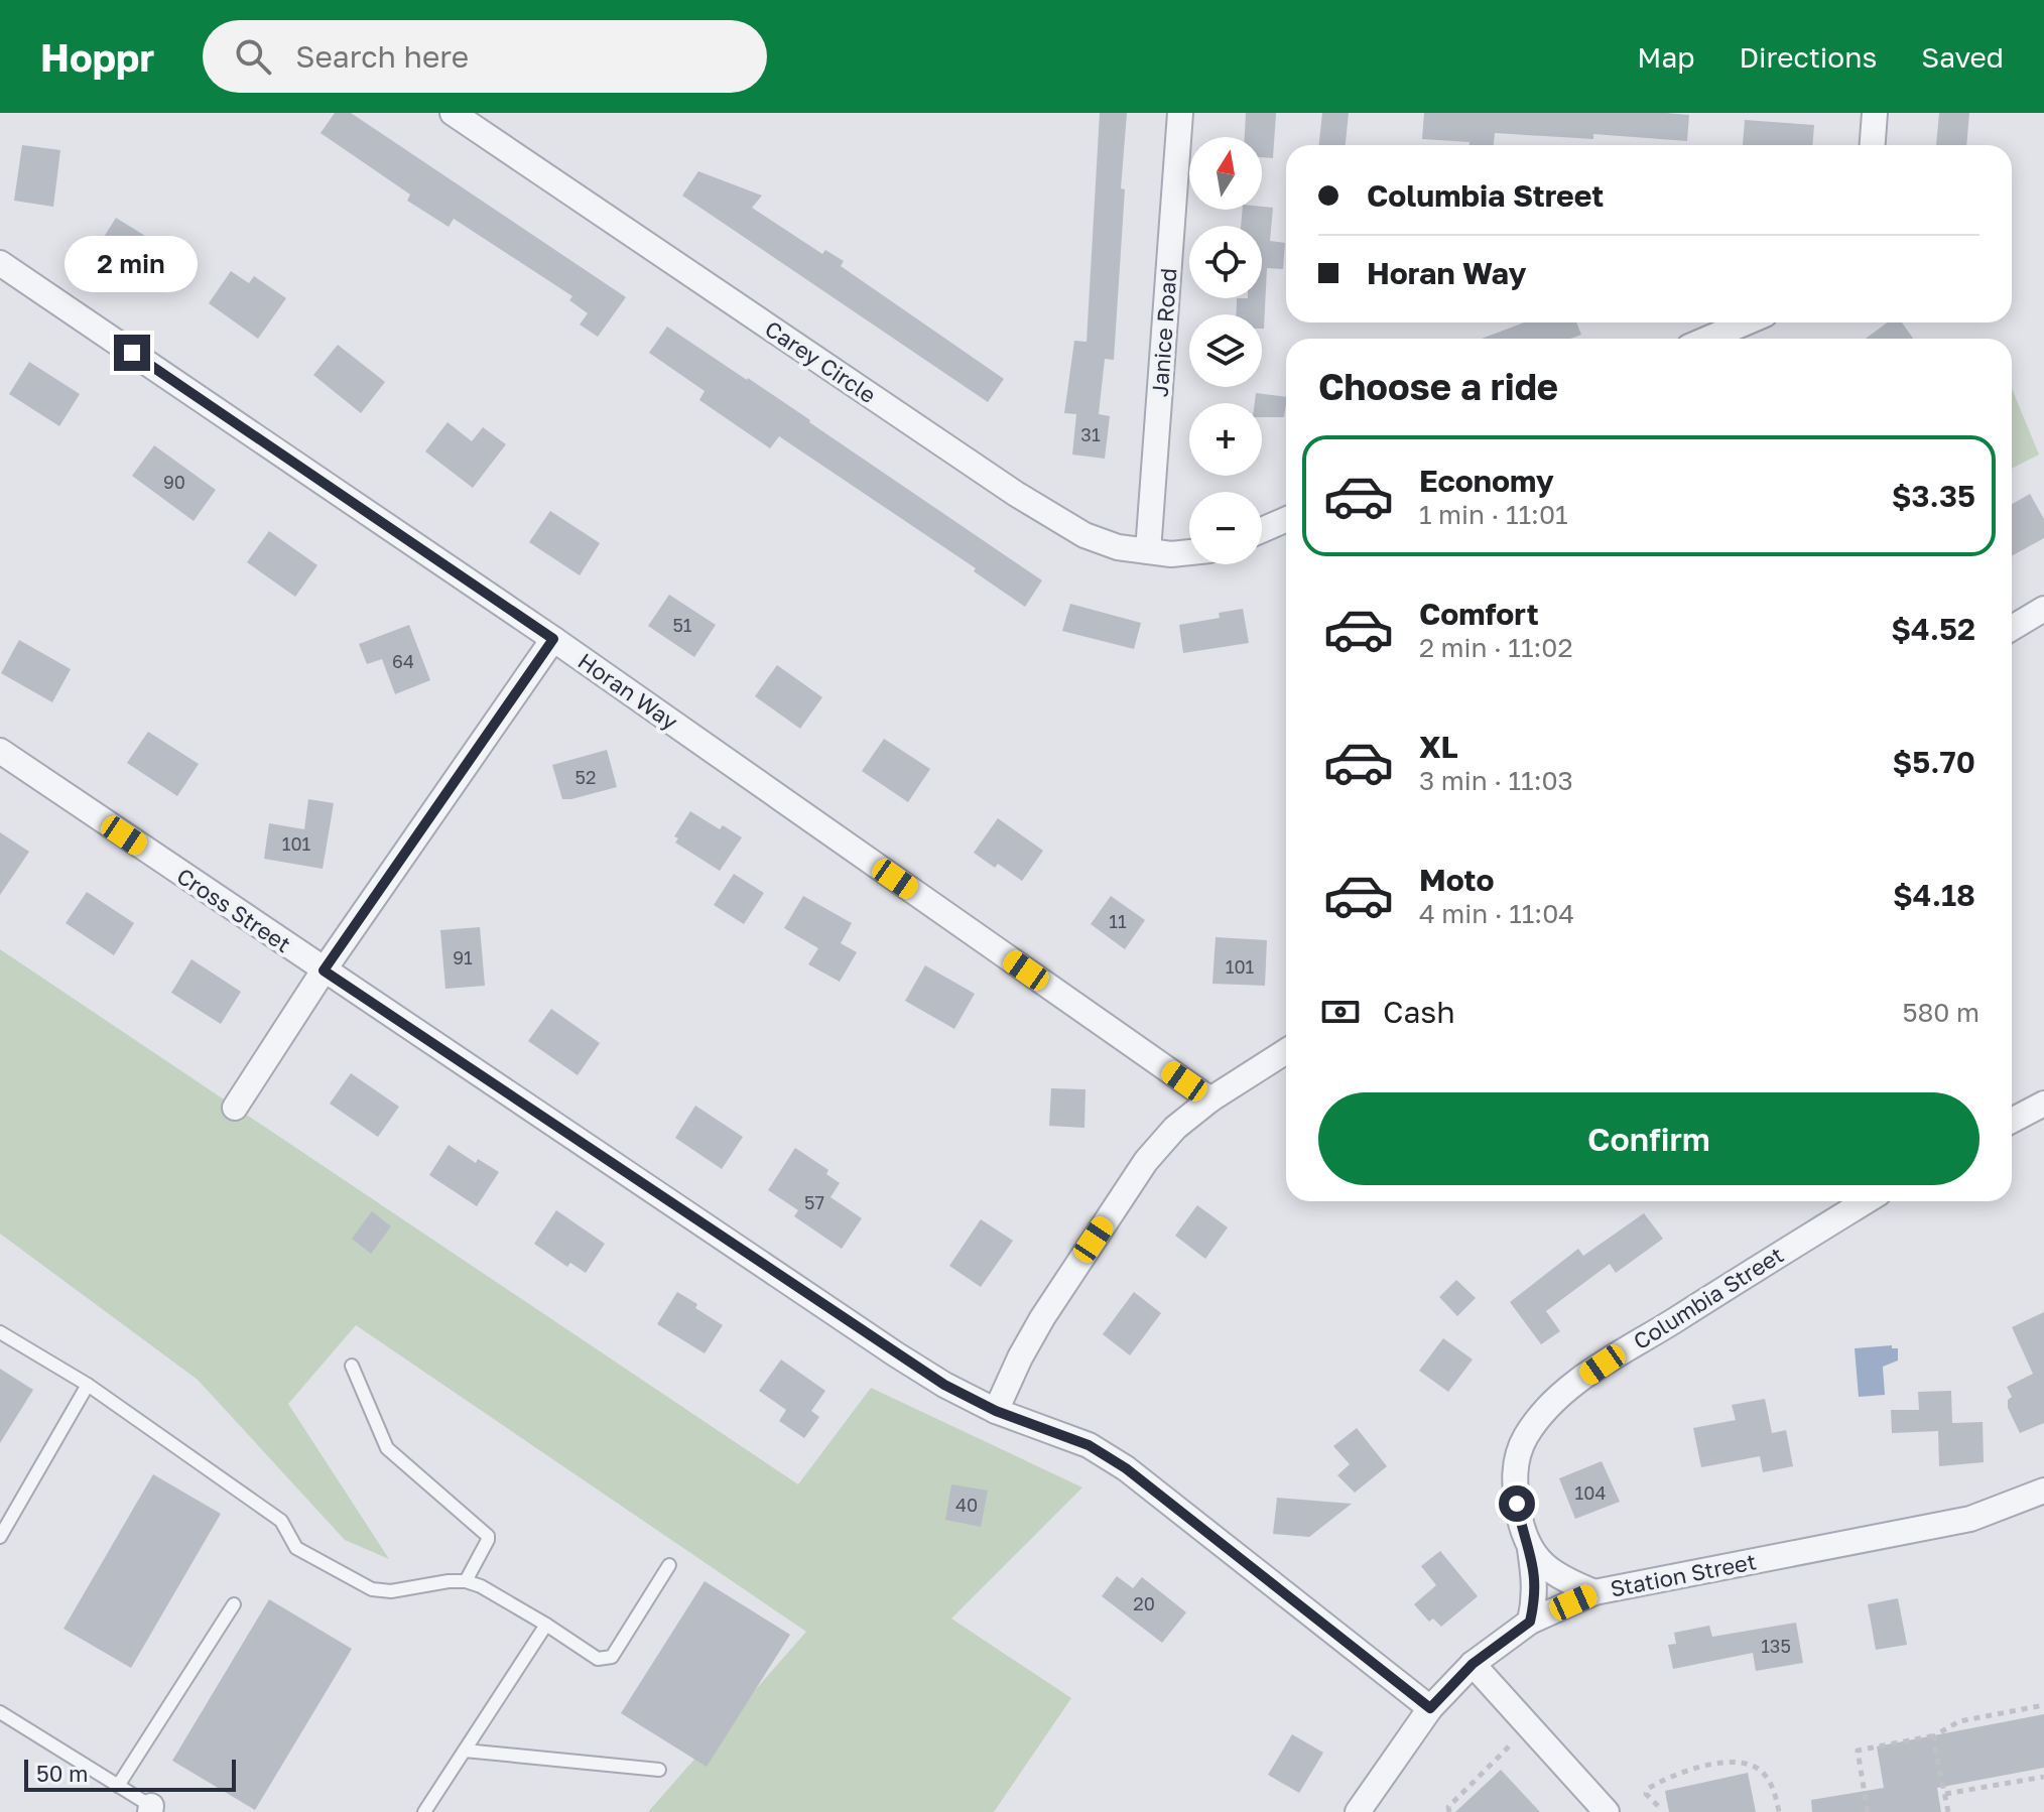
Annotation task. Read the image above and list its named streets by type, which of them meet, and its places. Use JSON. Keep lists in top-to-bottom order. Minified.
{"streets":{"street":["Janice Road","Carey Circle","Horan Way","Cross Street","Columbia Street","Station Street"]},"crossings":[["Janice Road","Carey Circle"],["Cross Street","Station Street"],["Columbia Street","Station Street"]],"house_numbers":["31","90","51","64","52","101","11","91","101","57","104","40","20","135"],"scale_bar":"50 m","north":"top","page":{"header":"Hoppr","search":"Search here","nav":["Map","Directions","Saved"],"map_buttons":["+","−"],"banner":["Columbia Street","Horan Way"],"bubble":"2 min","heading":"Choose a ride","list":[{"name":"Economy","note":"1 min · 11:01","value":"$3.35"},{"name":"Comfort","note":"2 min · 11:02","value":"$4.52"},{"name":"XL","note":"3 min · 11:03","value":"$5.70"},{"name":"Moto","note":"4 min · 11:04","value":"$4.18"}],"pay":["Cash","580 m"],"buttons":"Confirm","scale":"50 m"}}
